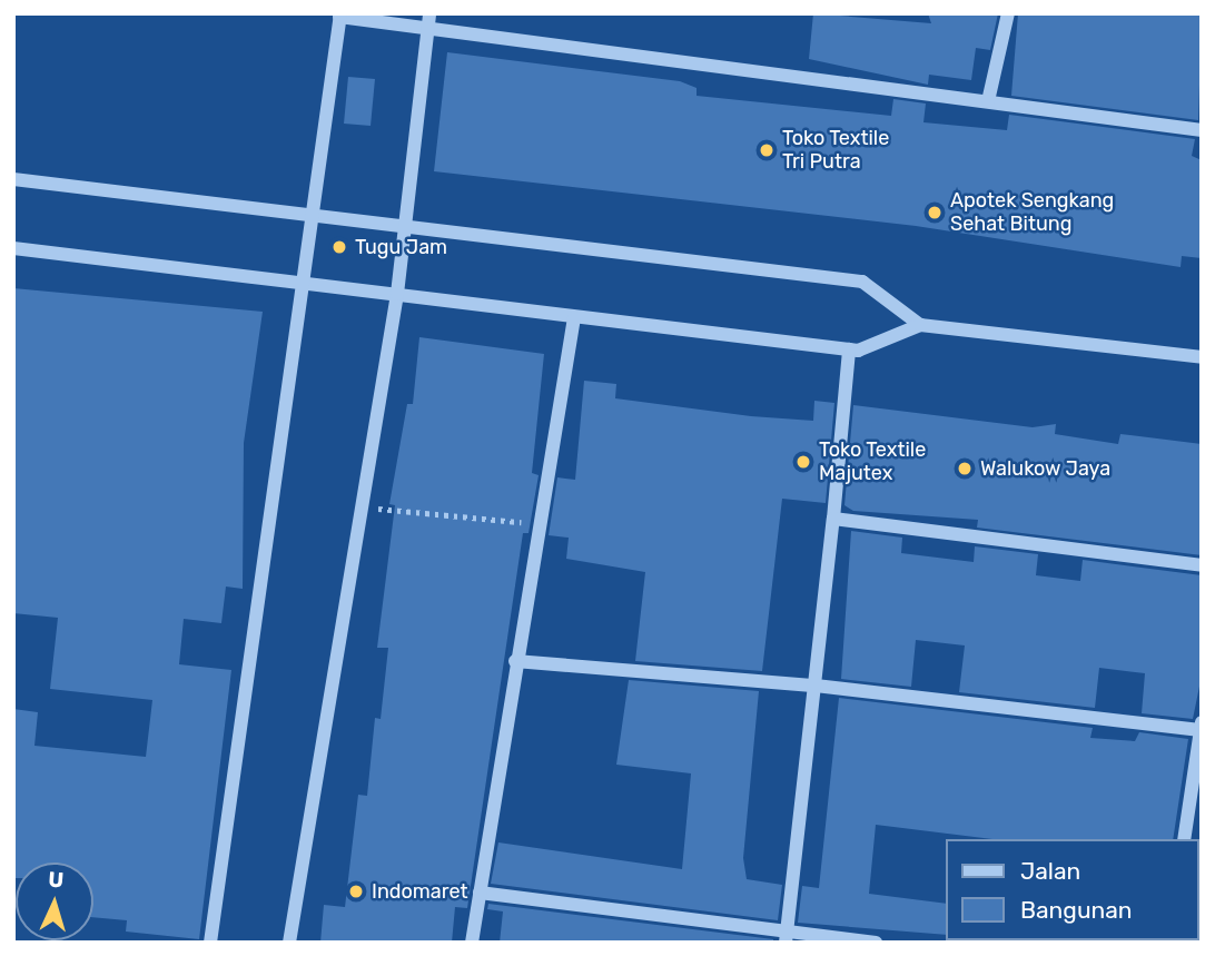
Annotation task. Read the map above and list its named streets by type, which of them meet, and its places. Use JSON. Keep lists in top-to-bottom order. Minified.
{"places":["Toko Textile Tri Putra","Apotek Sengkang Sehat Bitung","Tugu Jam","Toko Textile Majutex","Walukow Jaya","Indomaret"],"legend":["Jalan","Bangunan"],"north":"top"}
